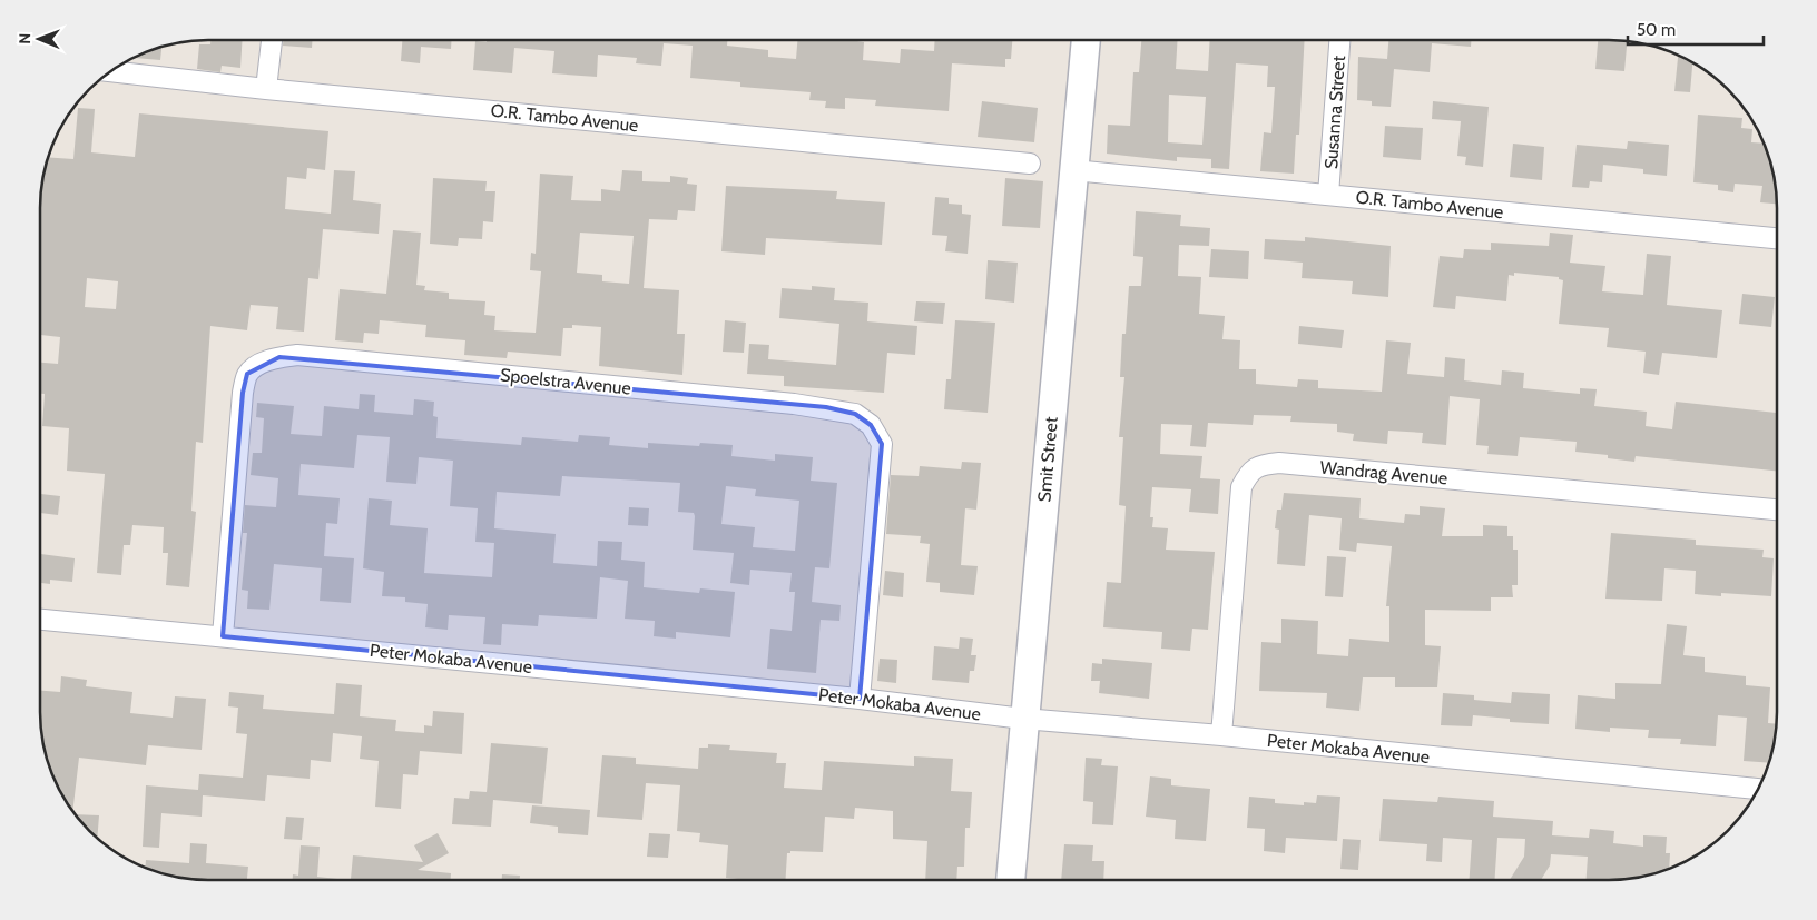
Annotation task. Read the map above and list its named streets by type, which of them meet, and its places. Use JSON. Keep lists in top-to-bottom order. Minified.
{"streets":{"street":["Susanna Street","O.R. Tambo Avenue","Spoelstra Avenue","Smit Street","Wandrag Avenue","Peter Mokaba Avenue"]},"crossings":[["Susanna Street","O.R. Tambo Avenue"],["O.R. Tambo Avenue","Smit Street"],["Spoelstra Avenue","Peter Mokaba Avenue"],["Smit Street","Peter Mokaba Avenue"],["Wandrag Avenue","Peter Mokaba Avenue"]],"scale_bar":"50 m","north":"left"}
